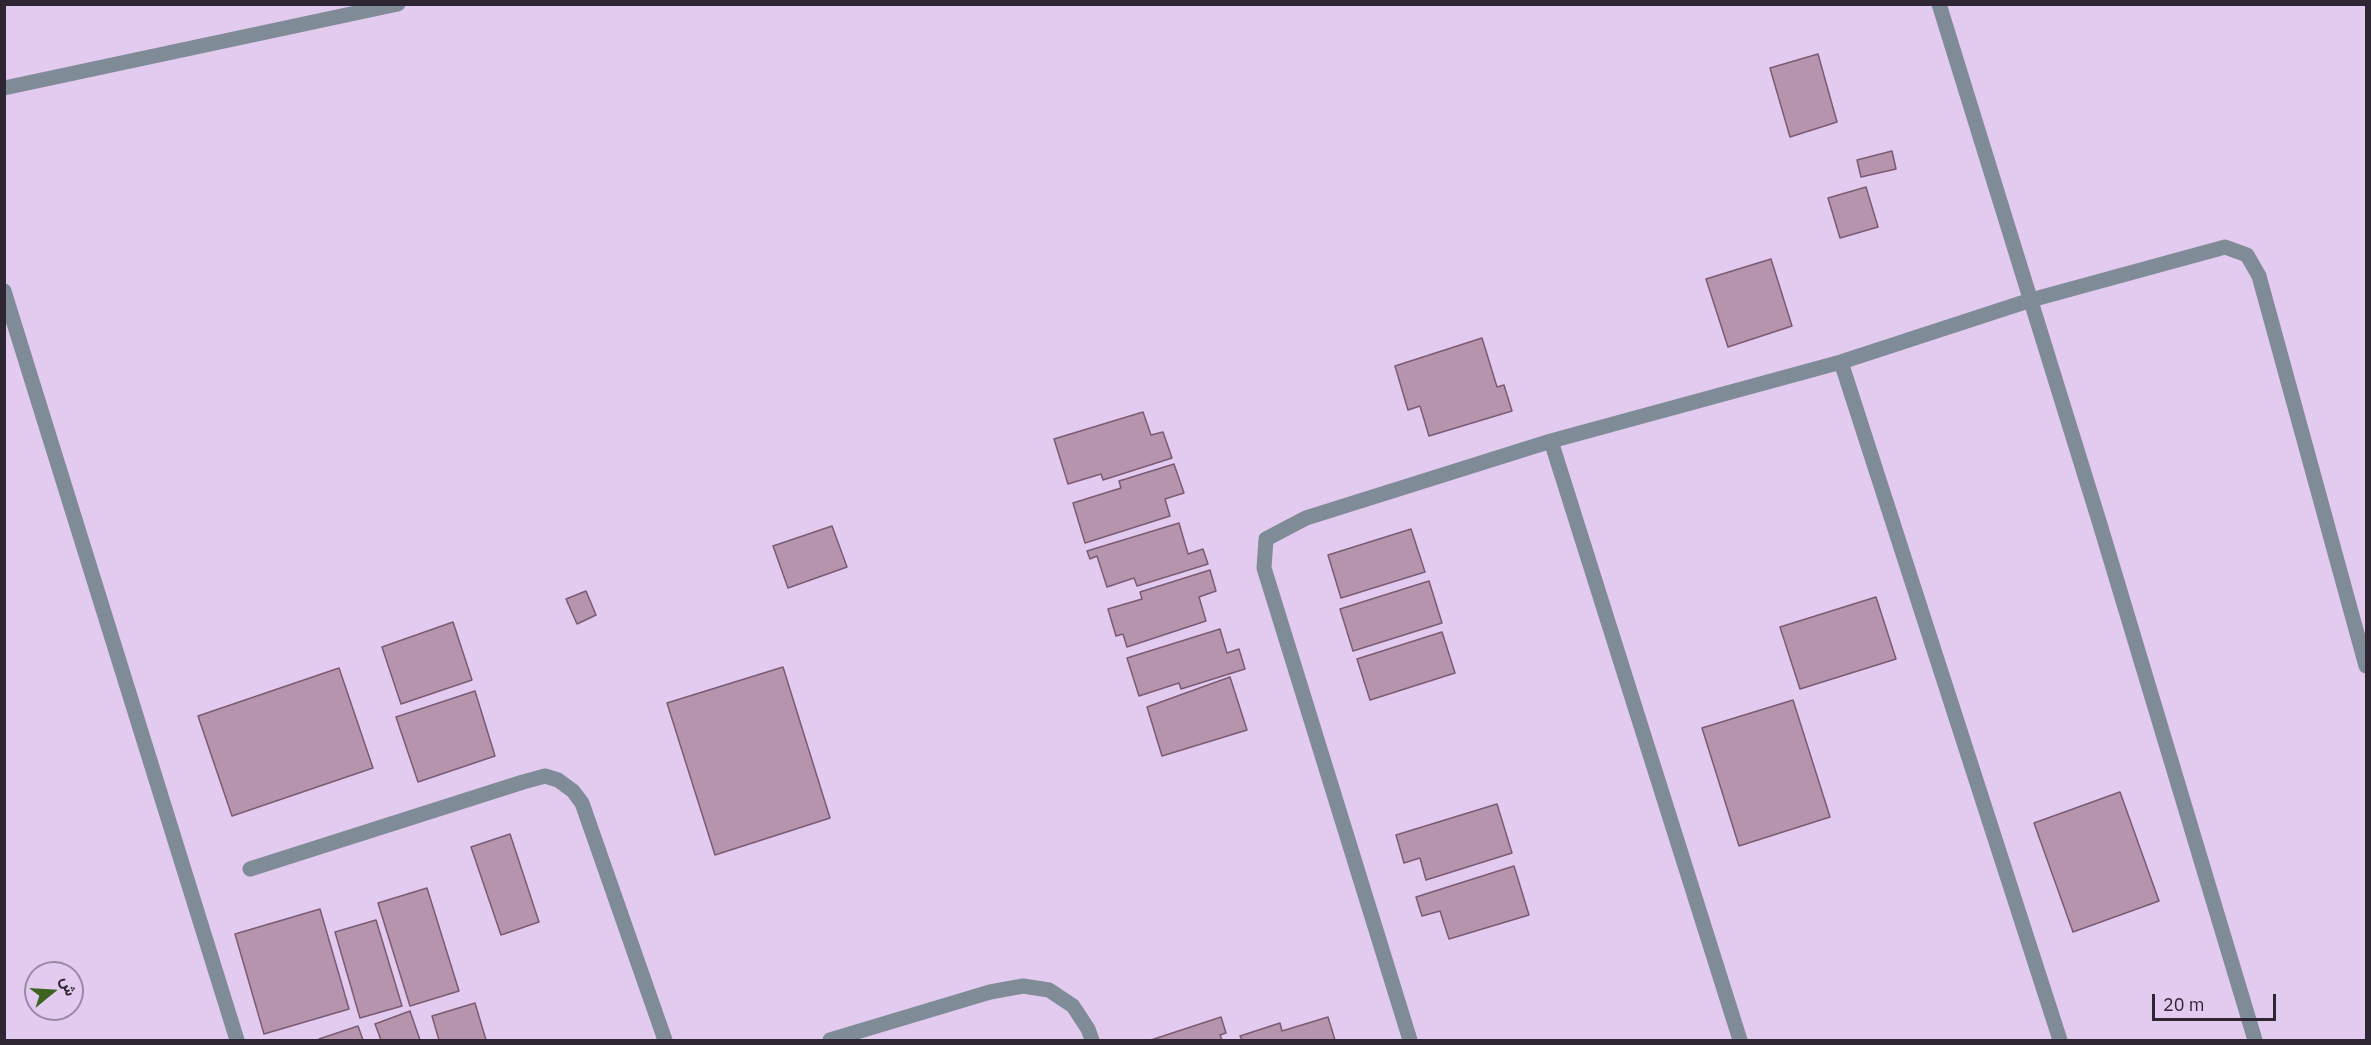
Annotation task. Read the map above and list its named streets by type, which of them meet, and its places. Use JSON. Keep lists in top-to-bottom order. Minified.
{"scale_bar":"20 m","north":"right"}
